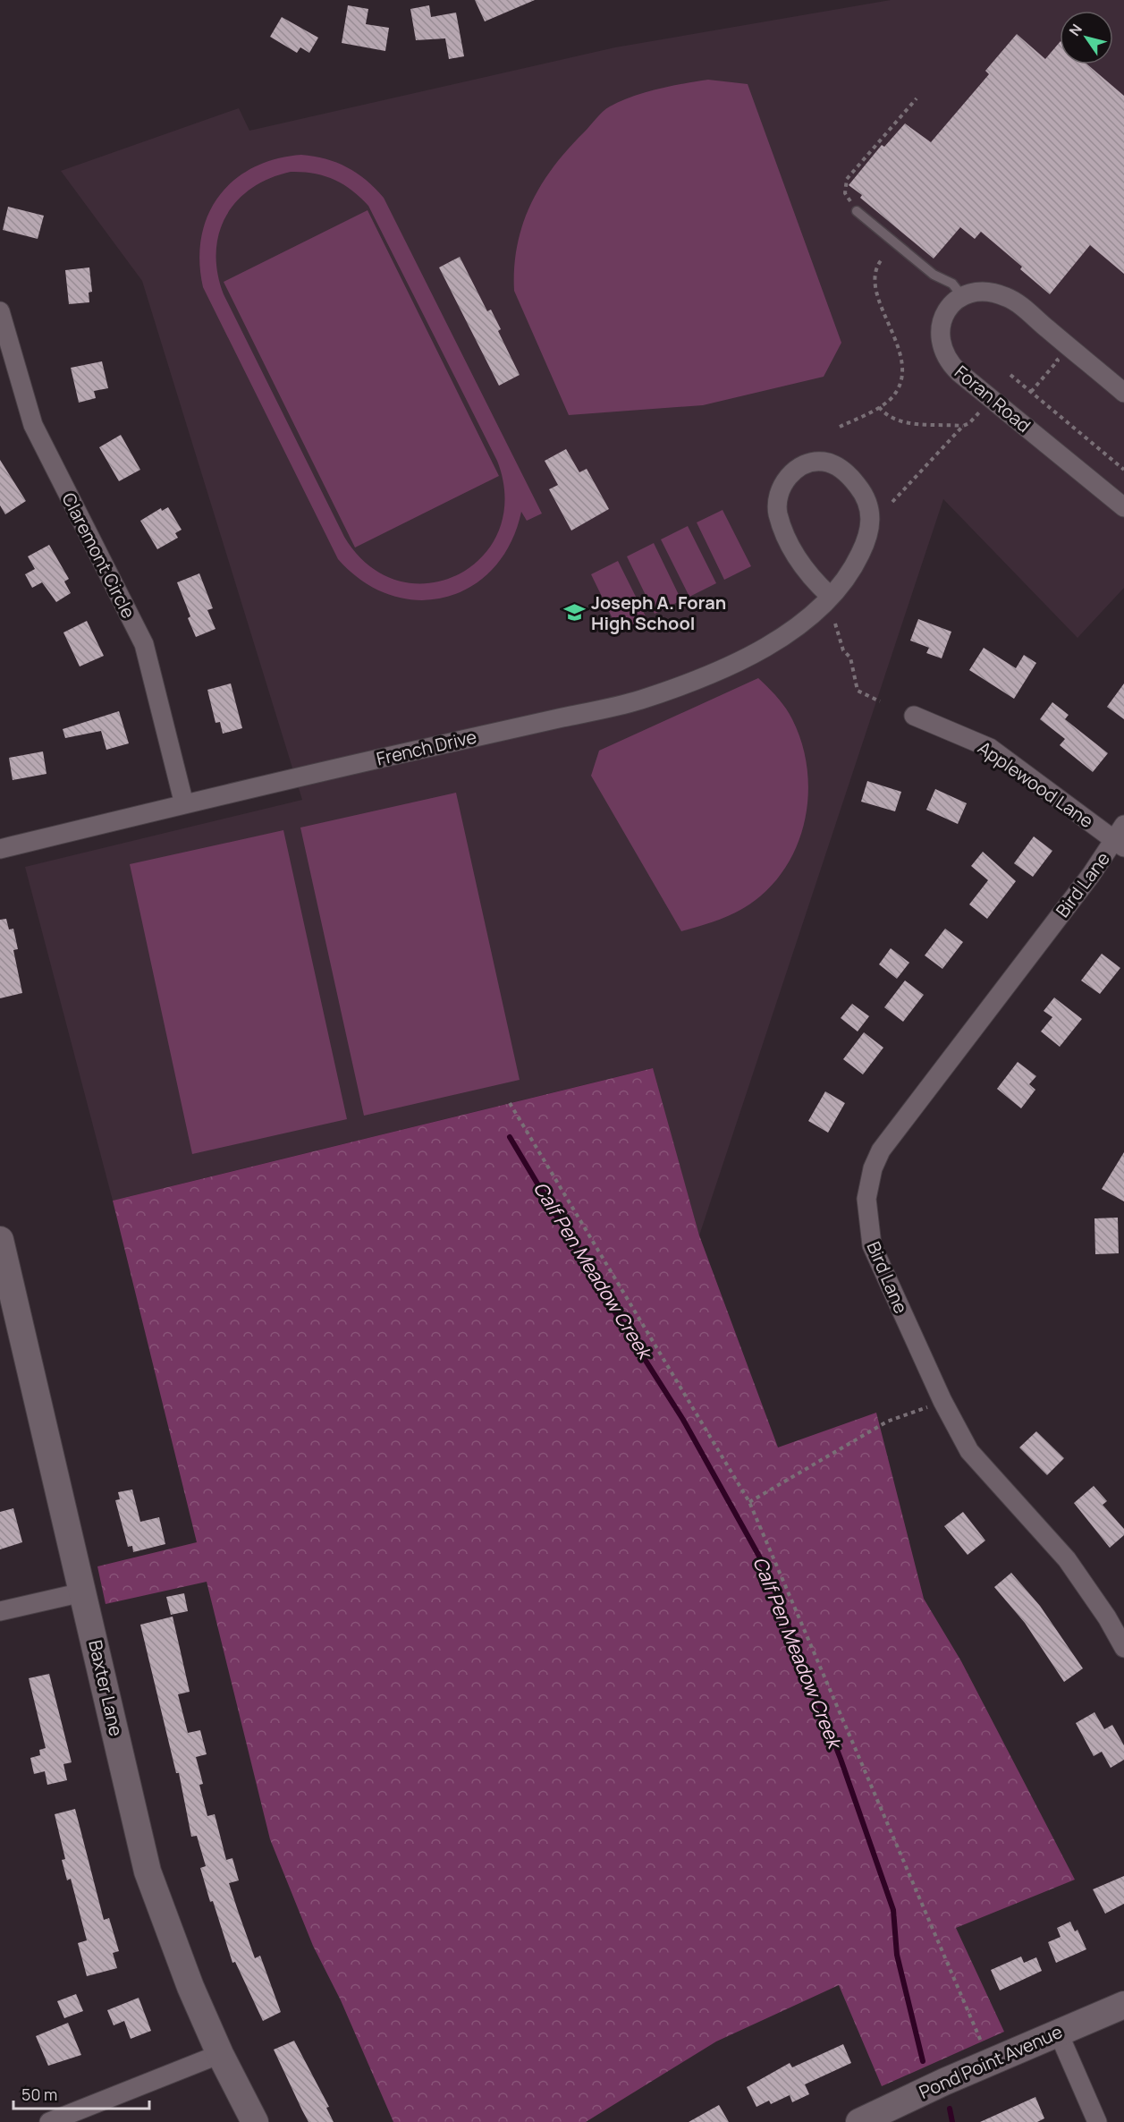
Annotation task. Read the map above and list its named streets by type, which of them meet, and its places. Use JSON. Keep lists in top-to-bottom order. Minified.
{"streets":{"street":["Foran Road","Claremont Circle","French Drive","Applewood Lane","Bird Lane","Baxter Lane","Pond Point Avenue"]},"crossings":[["Claremont Circle","French Drive"],["Applewood Lane","Bird Lane"]],"water":["Calf Pen Meadow Creek"],"places":{"school or university":["Joseph A. Foran High School"]},"scale_bar":"50 m","north":"top left"}
